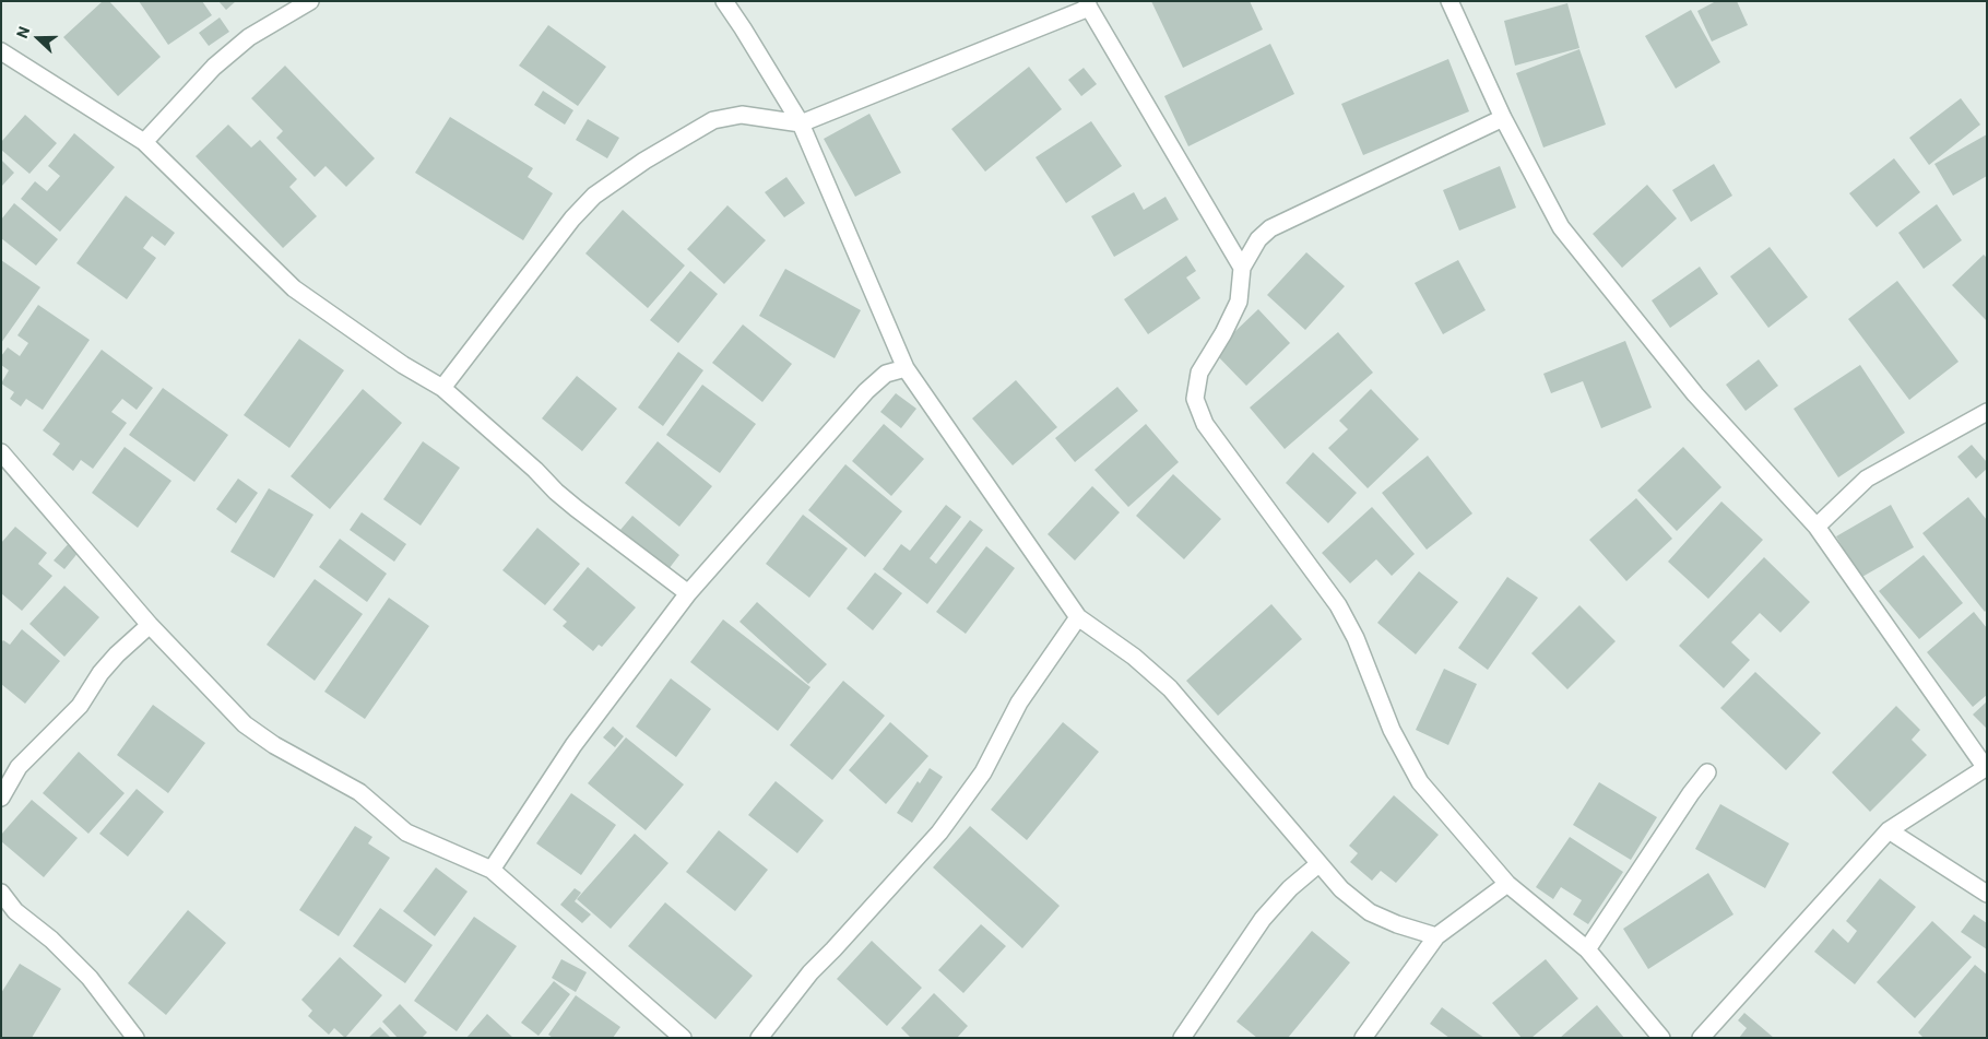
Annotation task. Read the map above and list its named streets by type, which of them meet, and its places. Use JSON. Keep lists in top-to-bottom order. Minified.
{"north":"left"}
